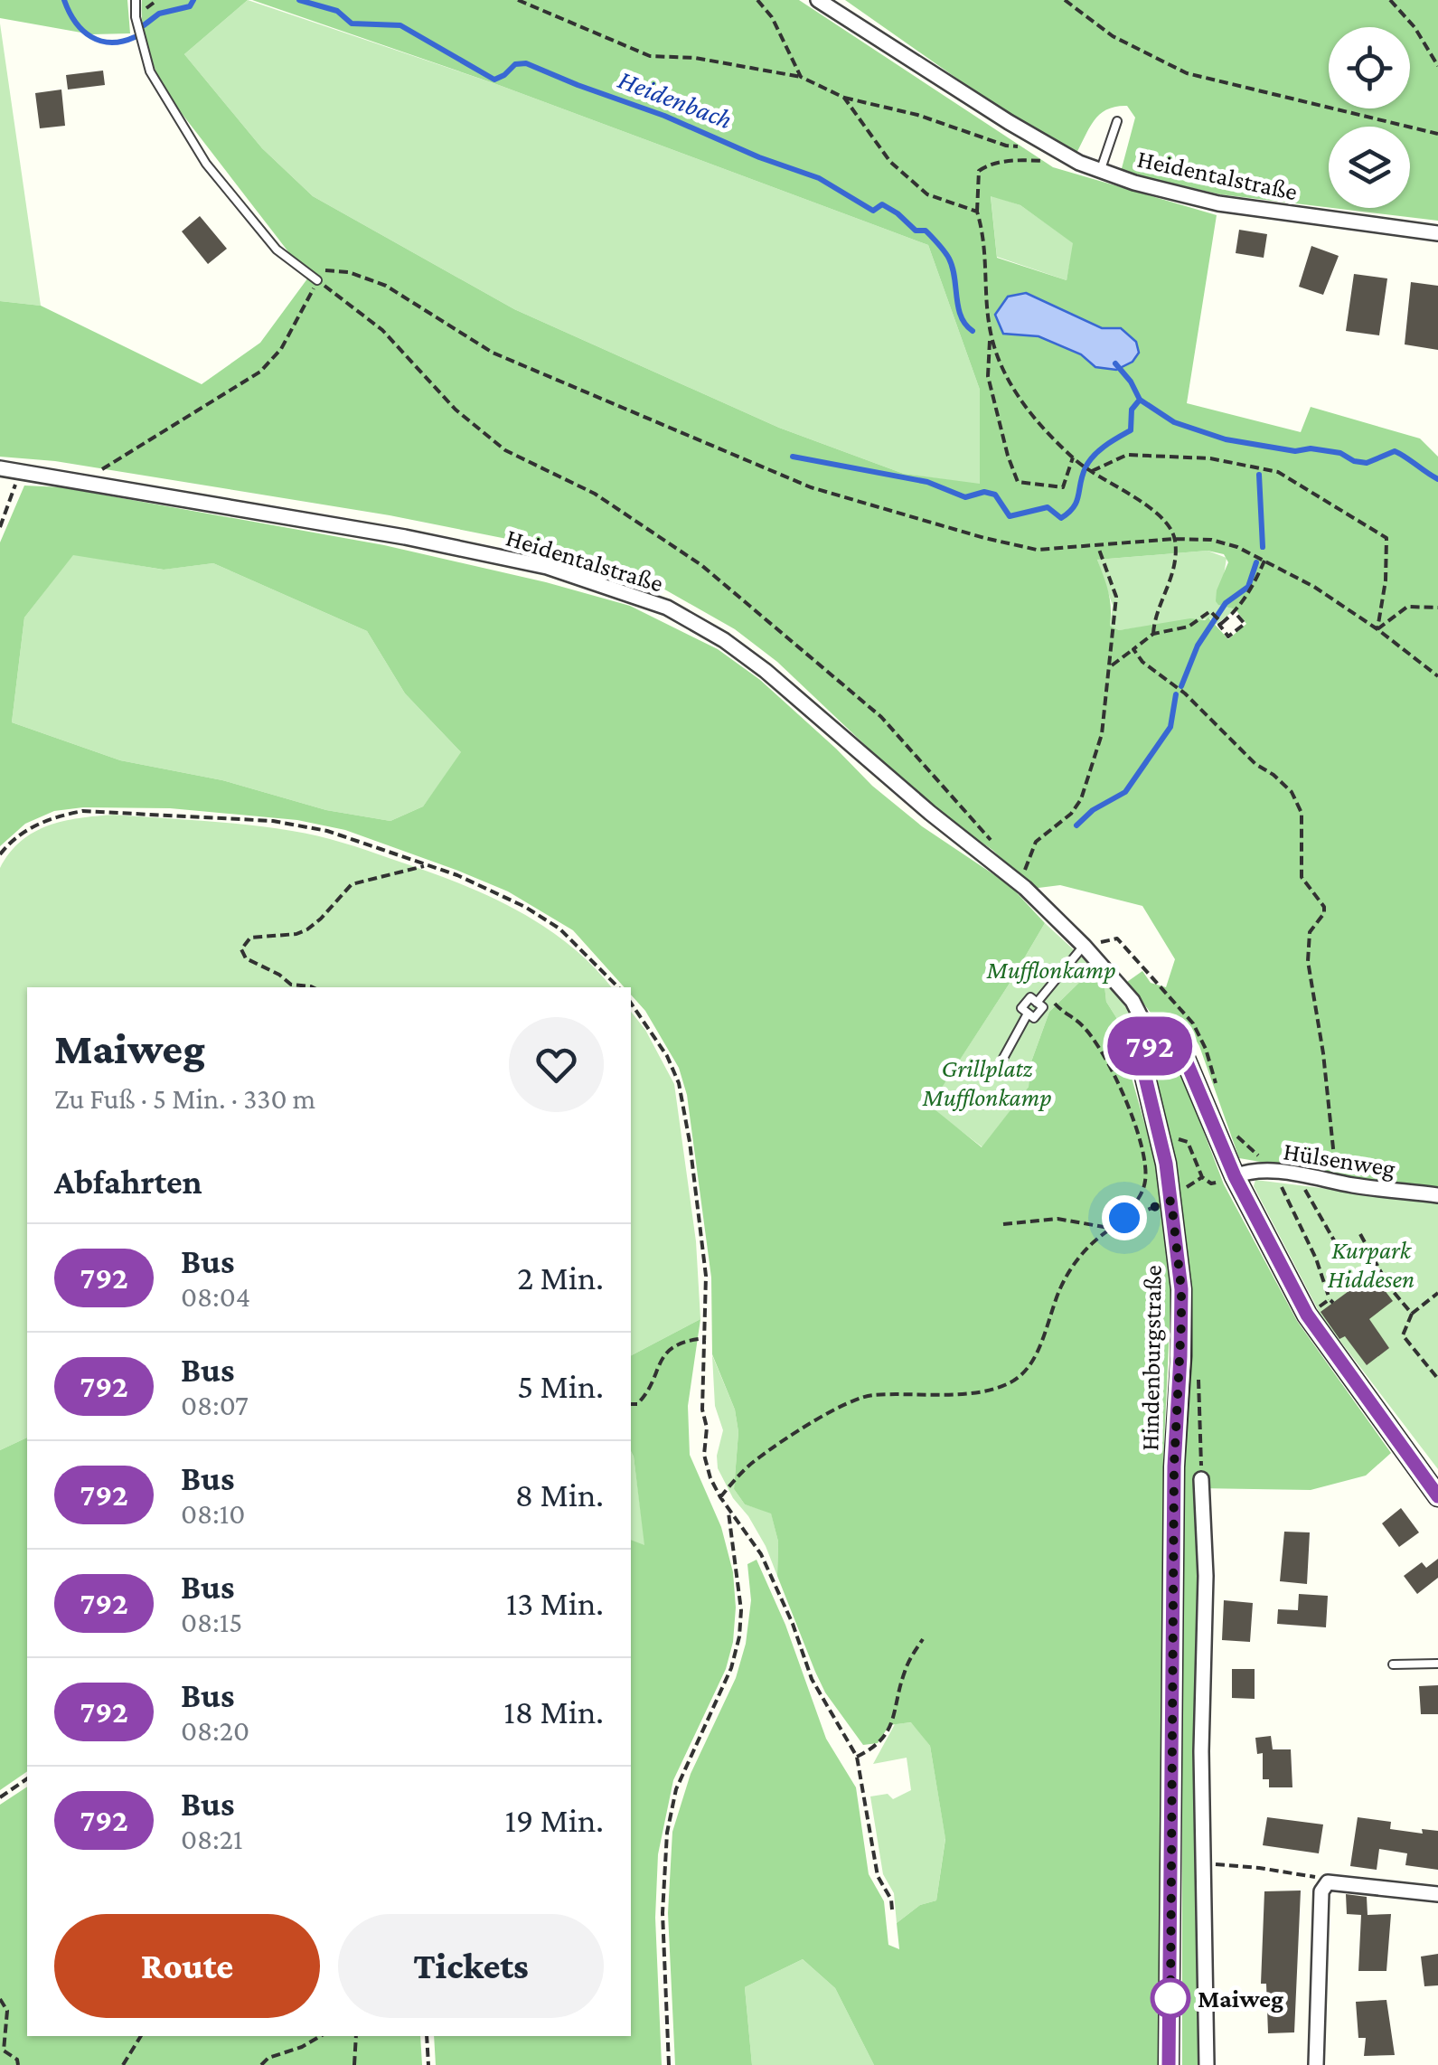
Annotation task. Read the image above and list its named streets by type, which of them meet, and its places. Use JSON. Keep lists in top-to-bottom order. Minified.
{"streets":{"main road":["Hindenburgstraße"],"street":["Heidentalstraße","Hülsenweg"]},"crossings":[["Heidentalstraße","Hindenburgstraße"]],"water":["Heidenbach"],"parks":["Mufflonkamp","Grillplatz Mufflonkamp","Kurpark Hiddesen"],"places":["Maiweg"],"lines":["bus line 792"],"page":{"on_map":"792","heading":[["Maiweg","Zu Fuß · 5 Min. · 330 m"],"Abfahrten"],"list":[{"mark":"792","name":"Bus","note":"08:04","value":"2 Min."},{"mark":"792","name":"Bus","note":"08:07","value":"5 Min."},{"mark":"792","name":"Bus","note":"08:10","value":"8 Min."},{"mark":"792","name":"Bus","note":"08:15","value":"13 Min."},{"mark":"792","name":"Bus","note":"08:20","value":"18 Min."},{"mark":"792","name":"Bus","note":"08:21","value":"19 Min."}],"buttons":["Route","Tickets"]}}
